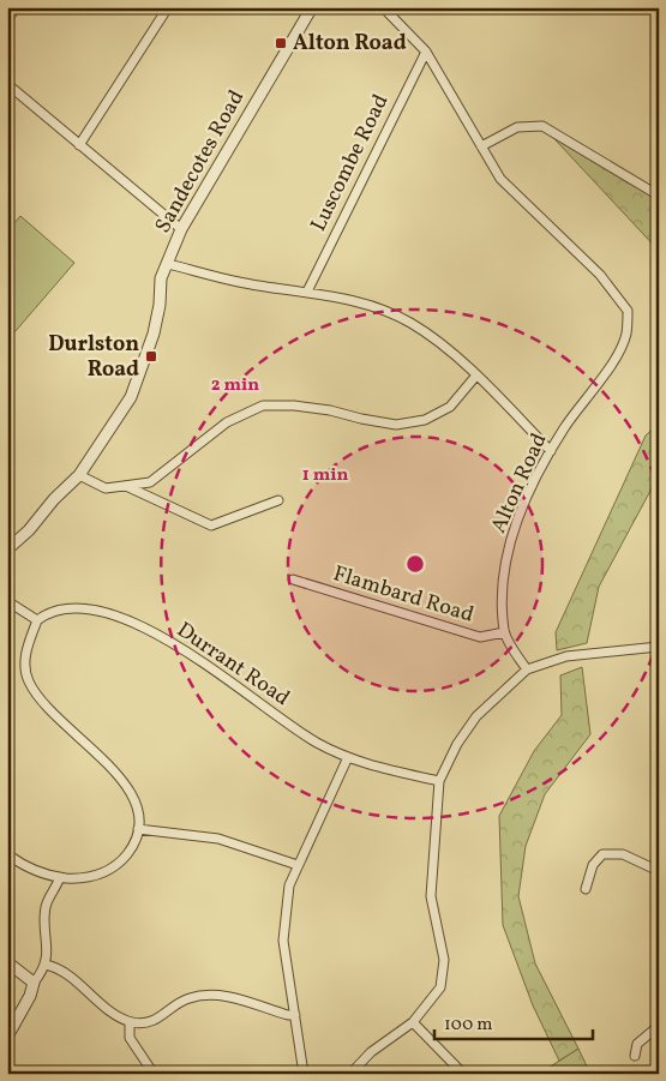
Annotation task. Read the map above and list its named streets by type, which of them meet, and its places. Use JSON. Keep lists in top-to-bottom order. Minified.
{"streets":{"street":["Sandecotes Road","Luscombe Road","Alton Road","Flambard Road","Durrant Road"]},"crossings":[["Luscombe Road","Alton Road"],["Alton Road","Flambard Road"]],"places":{"transit":["Alton Road","Durlston Road"]},"scale_bar":"100 m","rings":["2 min","1 min"]}
